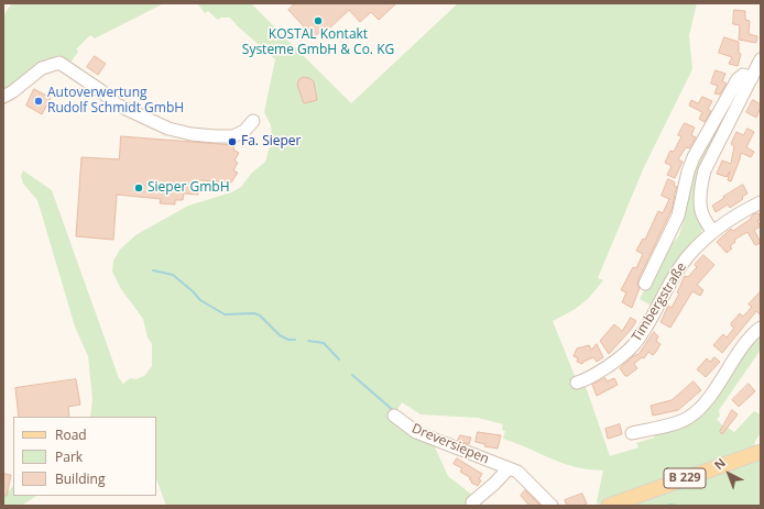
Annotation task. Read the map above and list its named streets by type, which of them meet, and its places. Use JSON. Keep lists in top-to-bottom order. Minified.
{"streets":{"main road":["B 229"],"street":["Timbergstraße","Dreversiepen"]},"places":["KOSTAL Kontakt Systeme GmbH & Co. KG","Autoverwertung Rudolf Schmidt GmbH","Fa. Sieper","Sieper GmbH"],"legend":["Road","Park","Building"],"north":"top left"}
